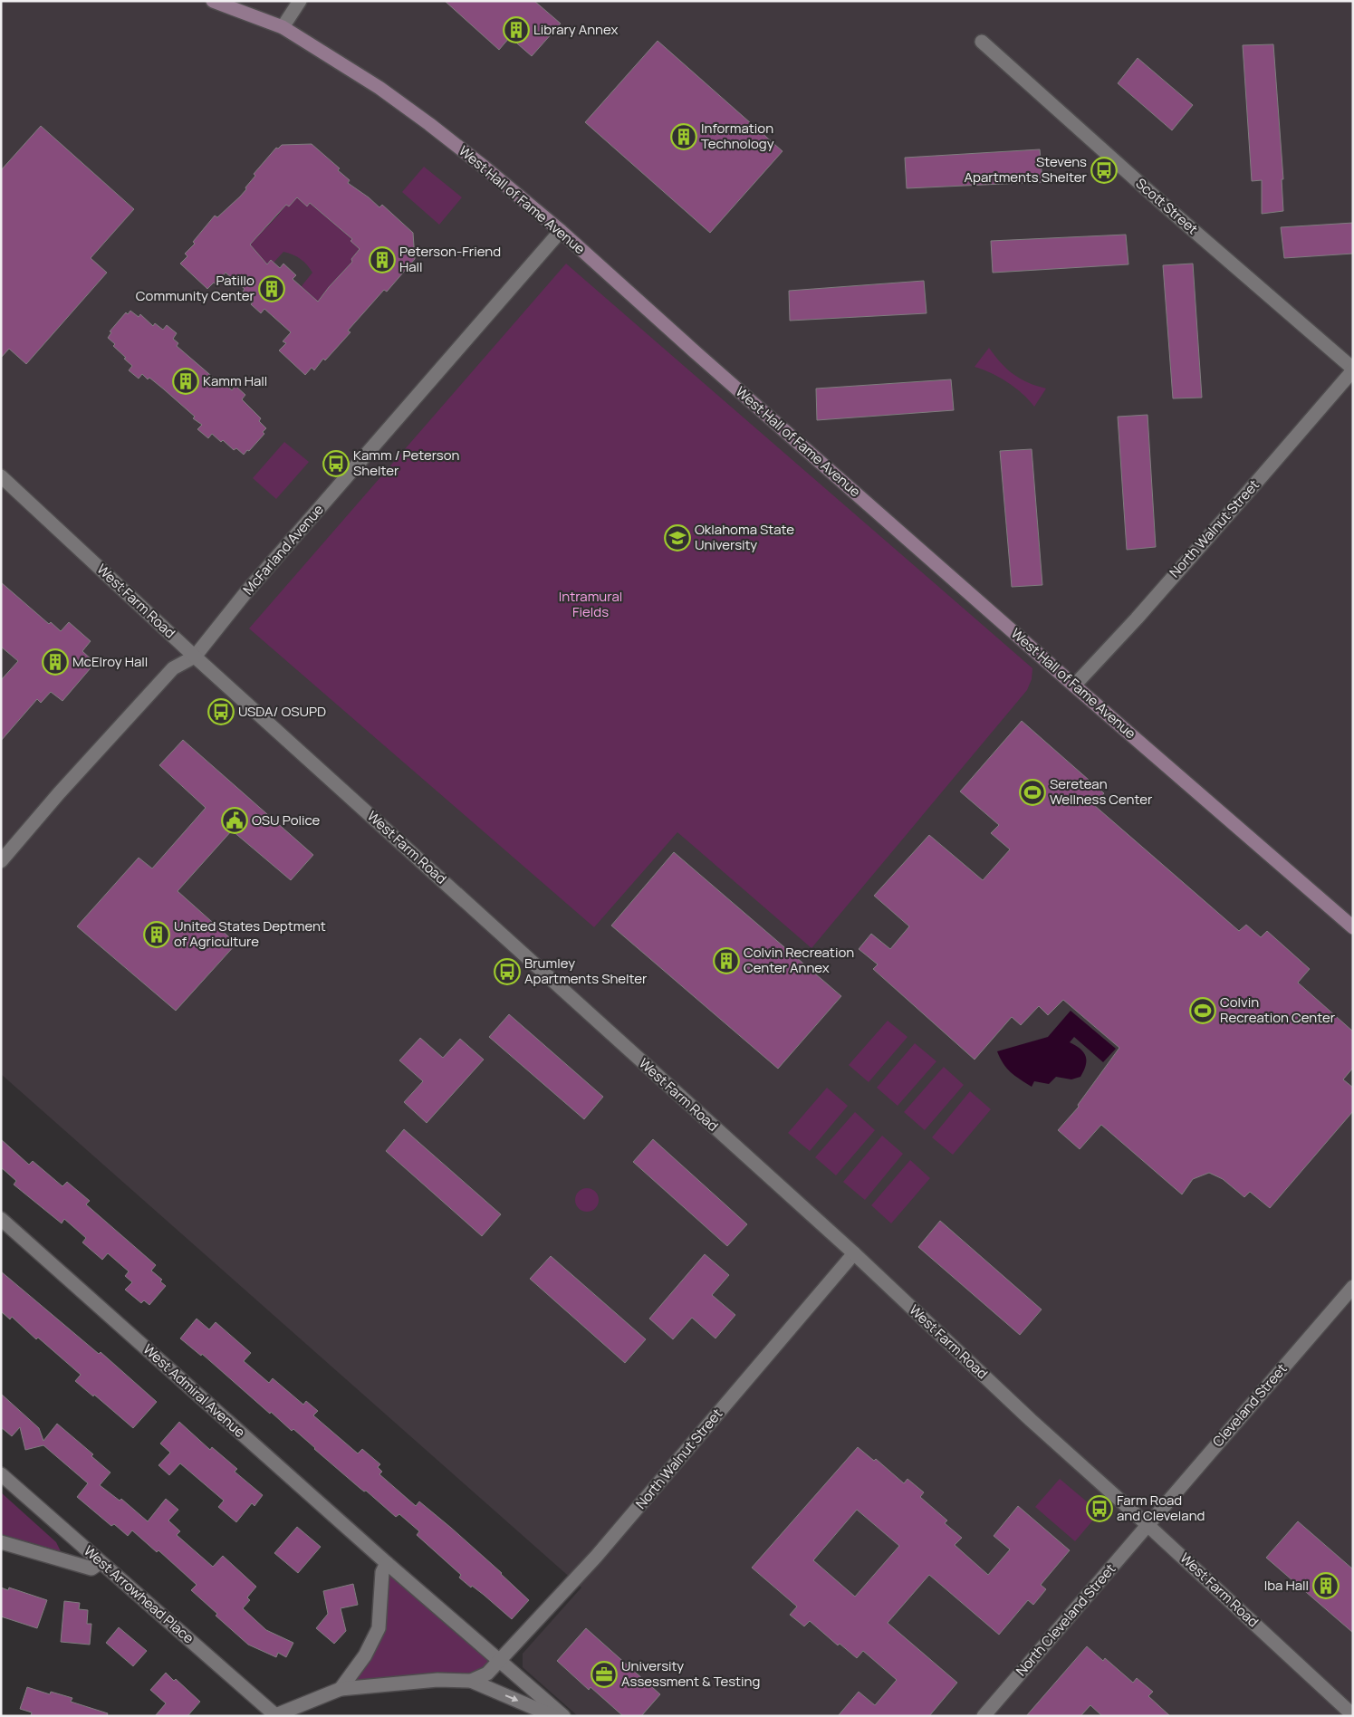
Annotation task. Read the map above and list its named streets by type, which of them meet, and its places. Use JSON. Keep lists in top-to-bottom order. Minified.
{"streets":{"main road":["West Hall of Fame Avenue"],"street":["Scott Street","North Walnut Street","McFarland Avenue","West Farm Road","West Admiral Avenue","Cleveland Street","West Arrowhead Place","North Cleveland Street"]},"crossings":[["West Hall of Fame Avenue","North Walnut Street"],["West Hall of Fame Avenue","McFarland Avenue"],["Scott Street","North Walnut Street"],["North Walnut Street","West Farm Road"],["North Walnut Street","West Admiral Avenue"],["McFarland Avenue","West Farm Road"],["West Farm Road","Cleveland Street"],["West Farm Road","North Cleveland Street"],["Cleveland Street","North Cleveland Street"]],"parks":["Intramural Fields"],"places":{"building":["Library Annex","Information Technology","Peterson-Friend Hall","Patillo Community Center","Kamm Hall","McElroy Hall","United States Deptment of Agriculture","Colvin Recreation Center Annex","Iba Hall"],"bus stop":["Stevens Apartments Shelter","Kamm / Peterson Shelter","USDA/ OSUPD","Brumley Apartments Shelter","Farm Road and Cleveland"],"school or university":["Oklahoma State University"],"sports":["Seretean Wellness Center","Colvin Recreation Center"],"public building":["OSU Police"],"office":["University Assessment & Testing"]}}
